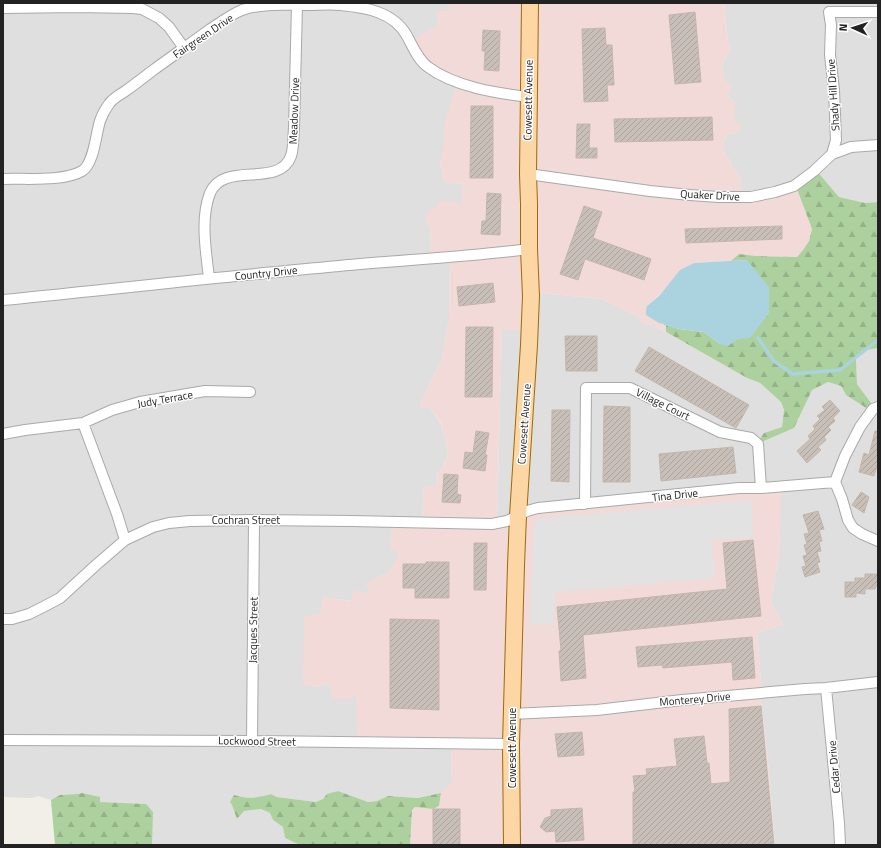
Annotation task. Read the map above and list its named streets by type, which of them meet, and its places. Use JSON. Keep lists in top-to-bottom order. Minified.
{"streets":{"main road":["Cowesett Avenue"],"street":["Fairgreen Drive","Shady Hill Drive","Meadow Drive","Quaker Drive","Country Drive","Judy Terrace","Village Court","Tina Drive","Cochran Street","Jacques Street","Monterey Drive","Lockwood Street","Cedar Drive"]},"crossings":[["Fairgreen Drive","Cowesett Avenue"],["Fairgreen Drive","Meadow Drive"],["Shady Hill Drive","Quaker Drive"],["Cowesett Avenue","Quaker Drive"],["Cowesett Avenue","Country Drive"],["Cowesett Avenue","Tina Drive"],["Cowesett Avenue","Cochran Street"],["Cowesett Avenue","Monterey Drive"],["Cowesett Avenue","Lockwood Street"],["Meadow Drive","Country Drive"],["Village Court","Tina Drive"],["Tina Drive","Cochran Street"],["Cochran Street","Jacques Street"],["Jacques Street","Lockwood Street"],["Monterey Drive","Cedar Drive"]],"north":"left"}
